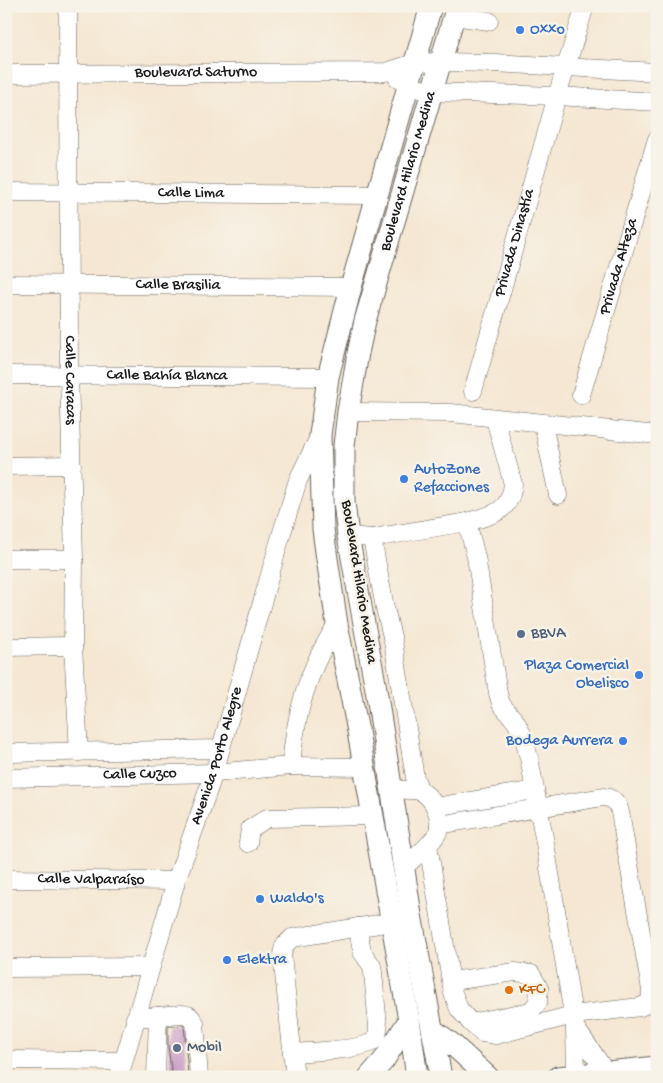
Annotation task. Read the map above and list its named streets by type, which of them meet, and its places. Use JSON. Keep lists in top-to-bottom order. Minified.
{"streets":{"main road":["Boulevard Hilario Medina"],"street":["Boulevard Saturno","Calle Lima","Privada Dinastía","Privada Alteza","Calle Brasilia","Calle Bahía Blanca","Calle Caracas","Avenida Porto Alegre","Calle Cuzco","Calle Valparaíso"]},"crossings":[["Boulevard Saturno","Boulevard Hilario Medina"],["Boulevard Saturno","Privada Dinastía"],["Boulevard Saturno","Calle Caracas"],["Boulevard Hilario Medina","Calle Lima"],["Boulevard Hilario Medina","Calle Brasilia"],["Boulevard Hilario Medina","Calle Bahía Blanca"],["Boulevard Hilario Medina","Avenida Porto Alegre"],["Boulevard Hilario Medina","Calle Cuzco"],["Calle Lima","Calle Caracas"],["Calle Brasilia","Calle Caracas"],["Calle Bahía Blanca","Calle Caracas"],["Calle Caracas","Calle Cuzco"],["Avenida Porto Alegre","Calle Cuzco"],["Avenida Porto Alegre","Calle Valparaíso"]],"places":["Oxxo","AutoZone Refacciones","BBVA","Plaza Comercial Obelisco","Bodega Aurrera","Waldo's","Elektra","KFC","Mobil"]}
